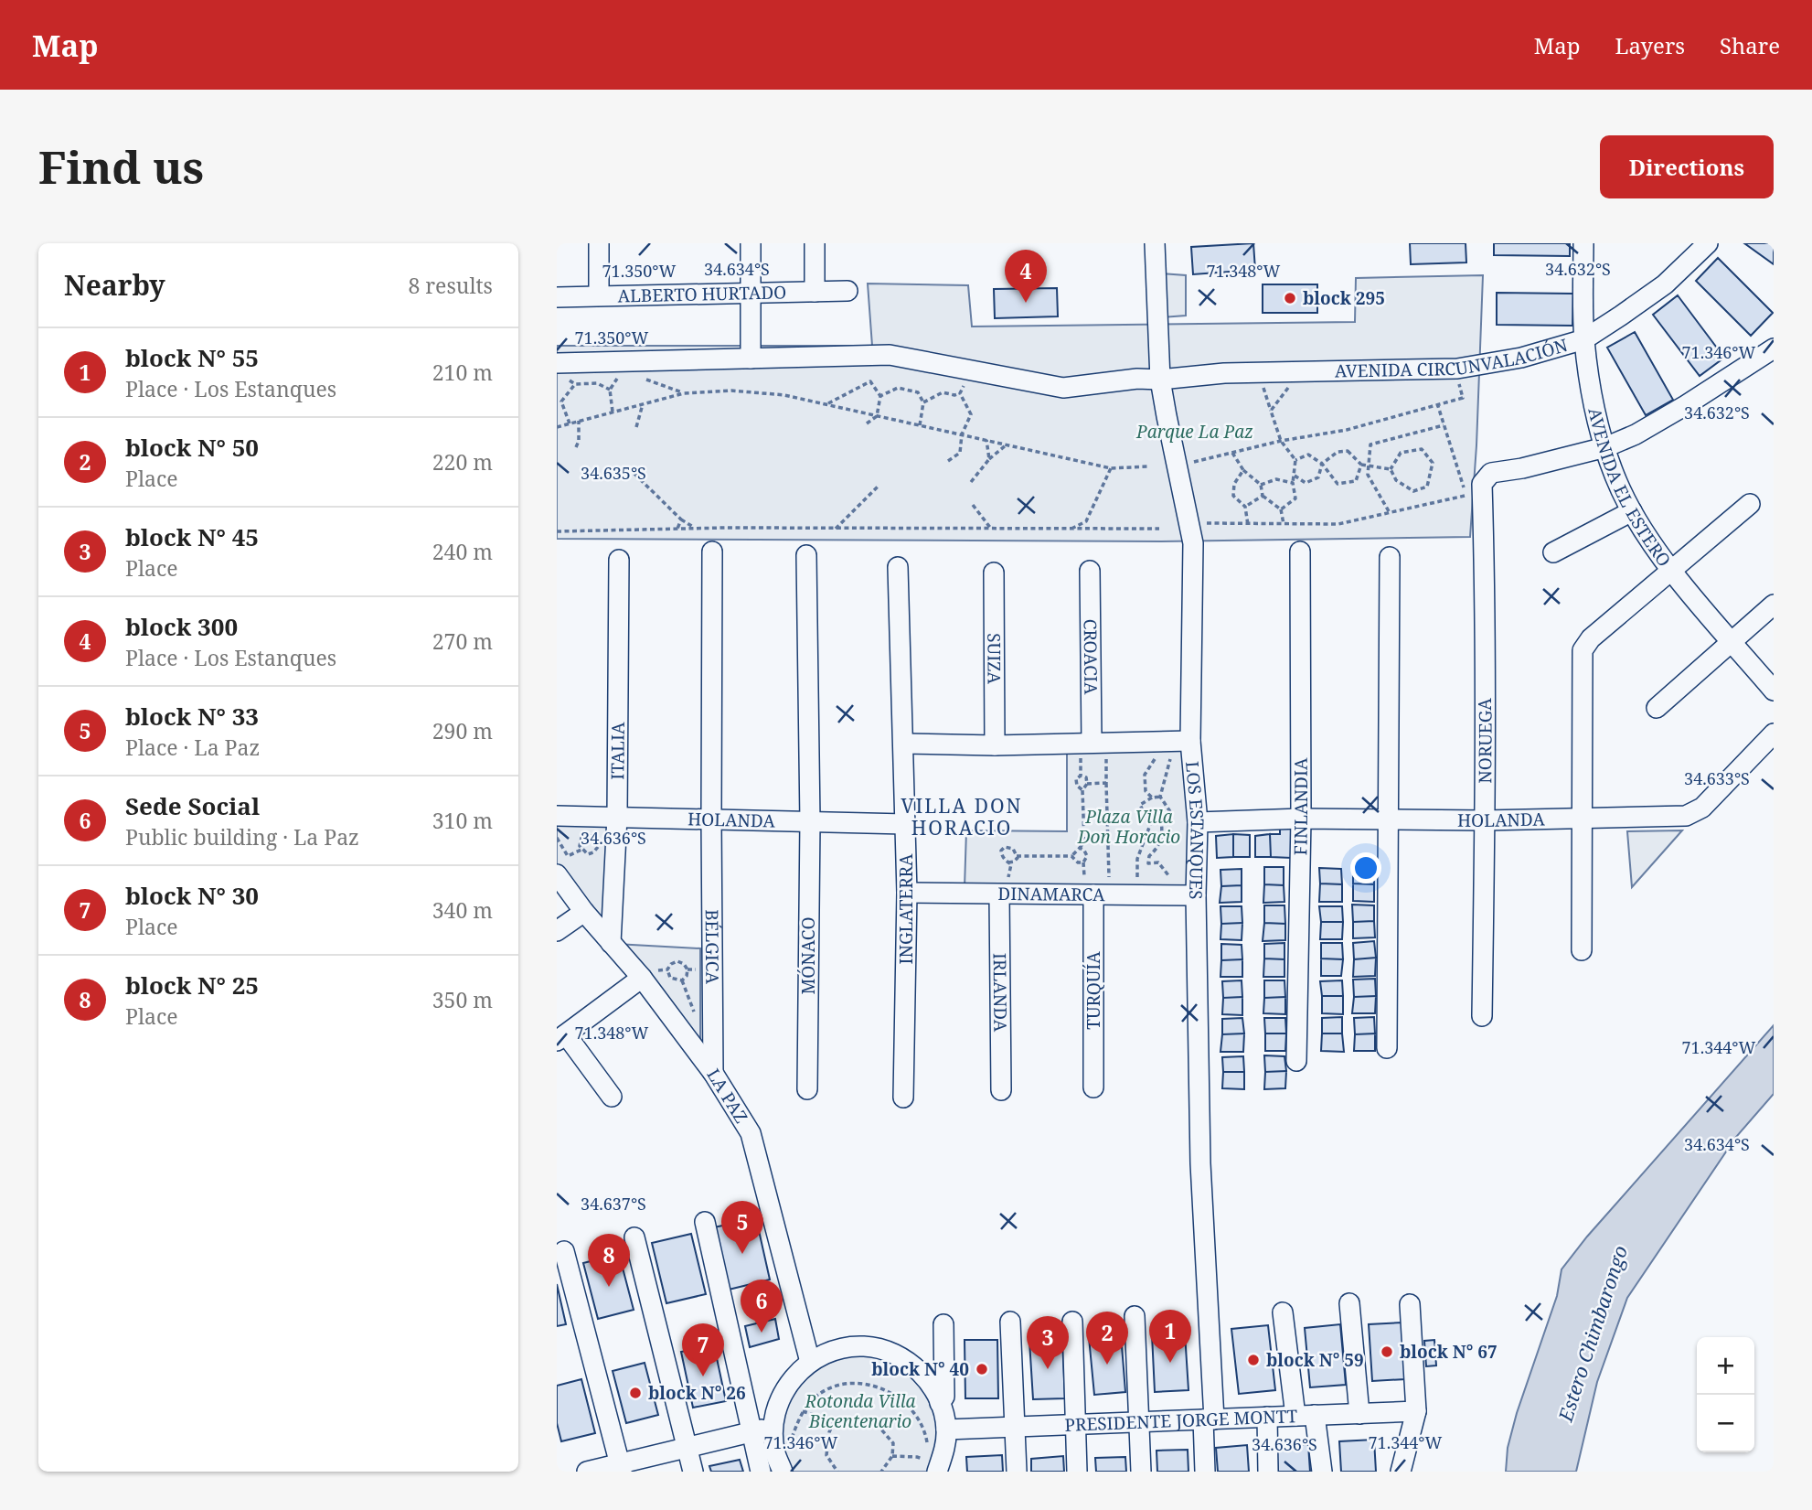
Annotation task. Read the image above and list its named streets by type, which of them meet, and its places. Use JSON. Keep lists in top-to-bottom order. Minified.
{"streets":{"street":["ALBERTO HURTADO","AVENIDA CIRCUNVALACIÓN","AVENIDA EL ESTERO","CROACIA","SUIZA","NORUEGA","ITALIA","FINLANDIA","HOLANDA","LOS ESTANQUES","DINAMARCA","INGLATERRA","BÉLGICA","MÓNACO","TURQUÍA","IRLANDA","LA PAZ","PRESIDENTE JORGE MONTT"]},"crossings":[["AVENIDA CIRCUNVALACIÓN","AVENIDA EL ESTERO"],["AVENIDA CIRCUNVALACIÓN","LOS ESTANQUES"],["AVENIDA EL ESTERO","NORUEGA"],["NORUEGA","HOLANDA"],["ITALIA","HOLANDA"],["ITALIA","LA PAZ"],["FINLANDIA","HOLANDA"],["HOLANDA","LOS ESTANQUES"],["HOLANDA","INGLATERRA"],["HOLANDA","BÉLGICA"],["HOLANDA","MÓNACO"],["LOS ESTANQUES","DINAMARCA"],["LOS ESTANQUES","PRESIDENTE JORGE MONTT"],["DINAMARCA","INGLATERRA"],["DINAMARCA","TURQUÍA"],["DINAMARCA","IRLANDA"],["BÉLGICA","LA PAZ"]],"districts":["VILLA DON HORACIO"],"water":["Estero Chimbarongo"],"parks":["Parque La Paz","Plaza Villa Don Horacio","Rotonda Villa Bicentenario"],"places":["block 295","block N° 67","block N° 59","block N° 40","block N° 26"],"page":{"header":"Map","nav":["Map","Layers","Share"],"buttons":"Directions","title":"Find us","heading":["Nearby","8 results"],"pins":["4","5","8","6","1","2","3","7"],"list":[{"mark":"1","name":"block N° 55","note":"Place · Los Estanques","value":"210 m"},{"mark":"2","name":"block N° 50","note":"Place","value":"220 m"},{"mark":"3","name":"block N° 45","note":"Place","value":"240 m"},{"mark":"4","name":"block 300","note":"Place · Los Estanques","value":"270 m"},{"mark":"5","name":"block N° 33","note":"Place · La Paz","value":"290 m"},{"mark":"6","name":"Sede Social","note":"Public building · La Paz","value":"310 m"},{"mark":"7","name":"block N° 30","note":"Place","value":"340 m"},{"mark":"8","name":"block N° 25","note":"Place","value":"350 m"}],"map_buttons":["+","−"]},"coordinates":["34.634°S","34.632°S","71.350°W","71.348°W","71.346°W","34.635°S","34.633°S","34.636°S","71.344°W","34.637°S"]}
